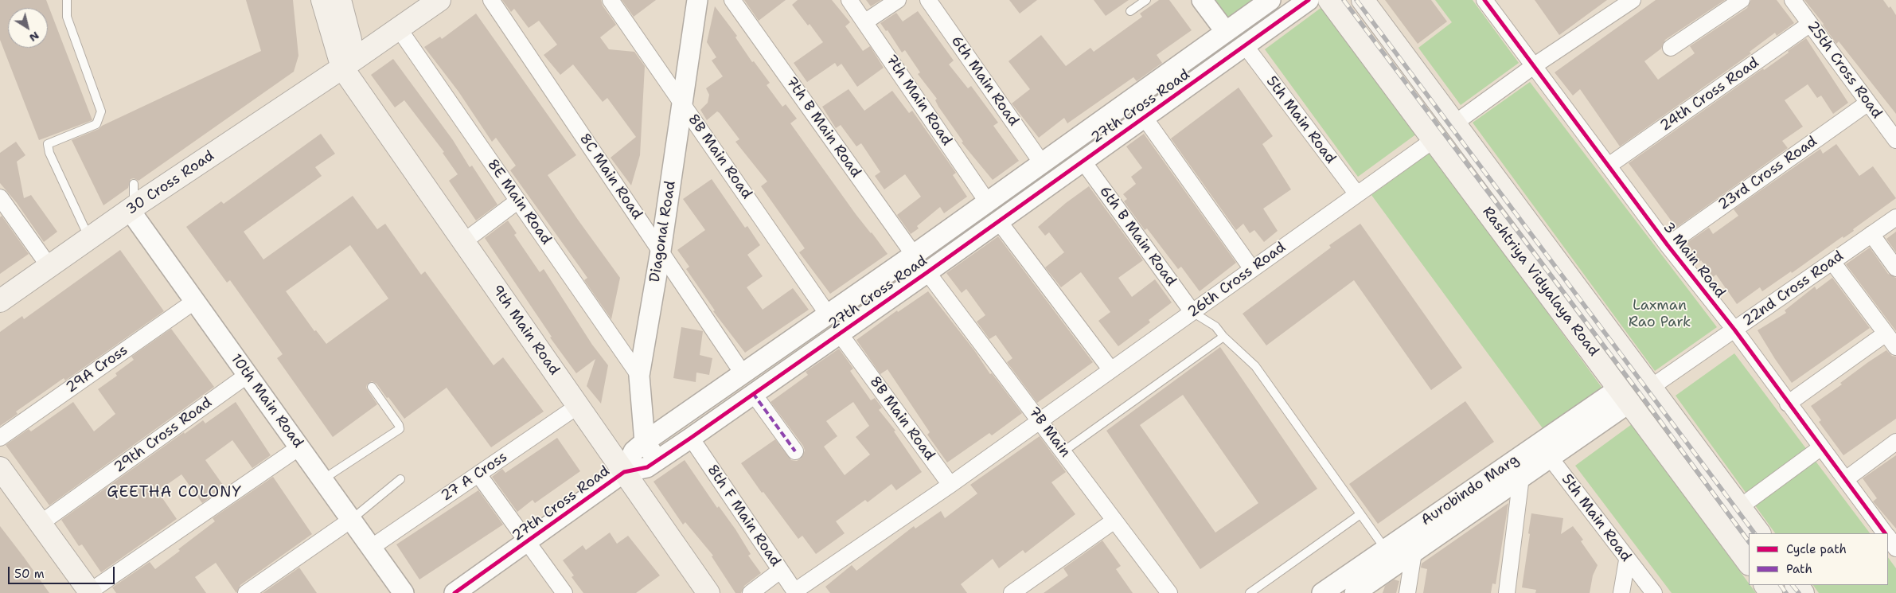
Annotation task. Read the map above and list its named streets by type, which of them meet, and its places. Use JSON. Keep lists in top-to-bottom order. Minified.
{"streets":{"main road":["30 Cross Road","Rashtriya Vidyalaya Road","9th Main Road"],"street":["25th Cross Road","6th Main Road","24th Cross Road","7th Main Road","27th Cross Road","5th Main Road","7th B Main Road","8B Main Road","23rd Cross Road","8C Main Road","8E Main Road","Diagonal Road","6th B Main Road","3 Main Road","26th Cross Road","22nd Cross Road","29A Cross","10th Main Road","7B Main","29th Cross Road","27 A Cross","Aurobindo Marg","8th F Main Road"]},"crossings":[["25th Cross Road","24th Cross Road"],["25th Cross Road","23rd Cross Road"],["6th Main Road","27th Cross Road"],["24th Cross Road","3 Main Road"],["7th Main Road","27th Cross Road"],["27th Cross Road","5th Main Road"],["27th Cross Road","7th B Main Road"],["27th Cross Road","8B Main Road"],["27th Cross Road","8C Main Road"],["27th Cross Road","Diagonal Road"],["27th Cross Road","6th B Main Road"],["27th Cross Road","9th Main Road"],["27th Cross Road","7B Main"],["27th Cross Road","8th F Main Road"],["5th Main Road","26th Cross Road"],["5th Main Road","Aurobindo Marg"],["8B Main Road","Diagonal Road"],["8B Main Road","26th Cross Road"],["23rd Cross Road","3 Main Road"],["8C Main Road","Diagonal Road"],["30 Cross Road","8E Main Road"],["30 Cross Road","9th Main Road"],["30 Cross Road","10th Main Road"],["8E Main Road","Diagonal Road"],["6th B Main Road","26th Cross Road"],["3 Main Road","22nd Cross Road"],["26th Cross Road","Rashtriya Vidyalaya Road"],["26th Cross Road","7B Main"],["26th Cross Road","8th F Main Road"],["Rashtriya Vidyalaya Road","22nd Cross Road"],["Rashtriya Vidyalaya Road","Aurobindo Marg"],["9th Main Road","27 A Cross"],["29A Cross","10th Main Road"],["10th Main Road","29th Cross Road"],["10th Main Road","27 A Cross"]],"districts":["GEETHA COLONY"],"parks":["Laxman Rao Park"],"legend":["Cycle path","Path"],"scale_bar":"50 m","north":"bottom right"}
